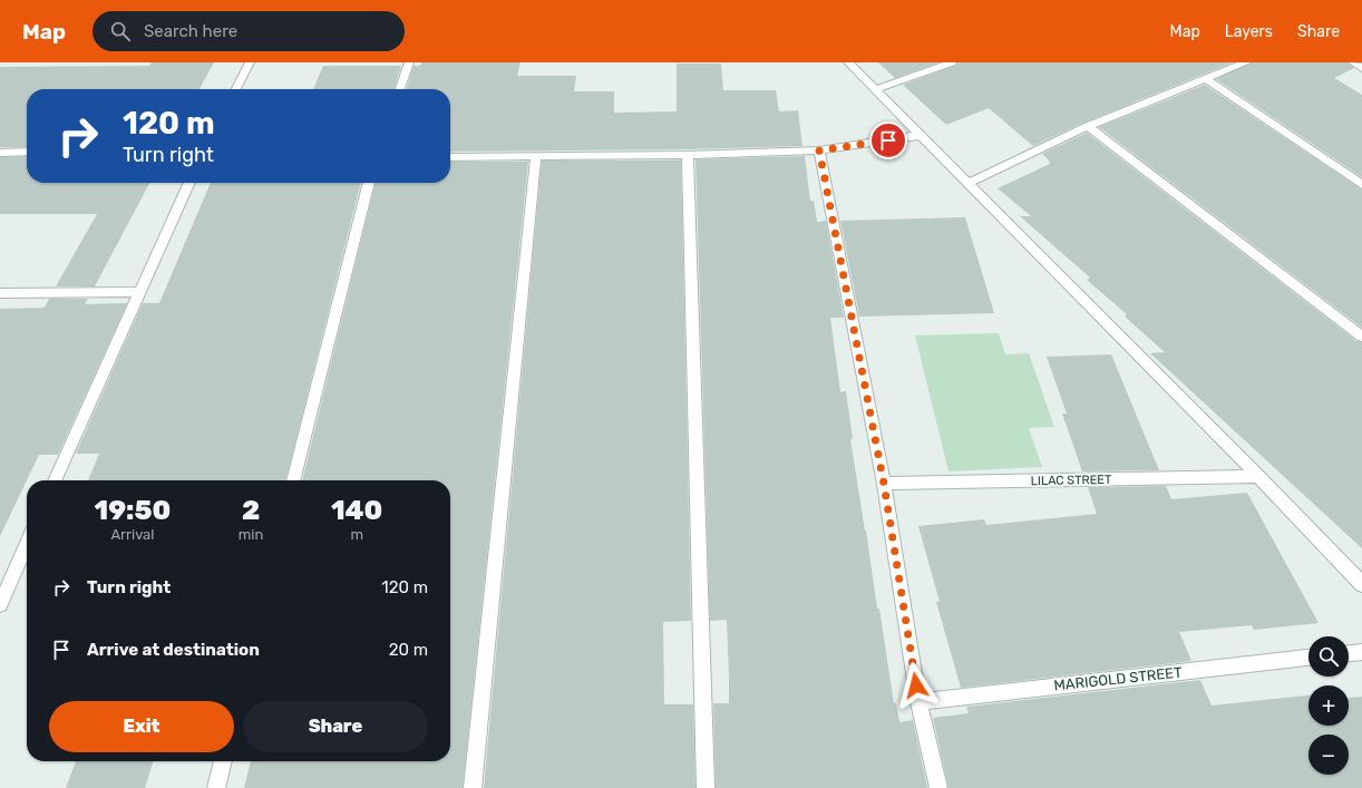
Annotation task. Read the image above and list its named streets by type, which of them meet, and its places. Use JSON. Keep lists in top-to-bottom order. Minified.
{"streets":{"street":["LILAC STREET","MARIGOLD STREET"]},"page":{"header":"Map","search":"Search here","nav":["Map","Layers","Share"],"turn":["120 m","Turn right"],"eta":["19:50","Arrival","2","min","140","m"],"list":[{"name":"Turn right","value":"120 m"},{"name":"Arrive at destination","value":"20 m"}],"map_buttons":["+","−"],"buttons":["Exit","Share"]}}
